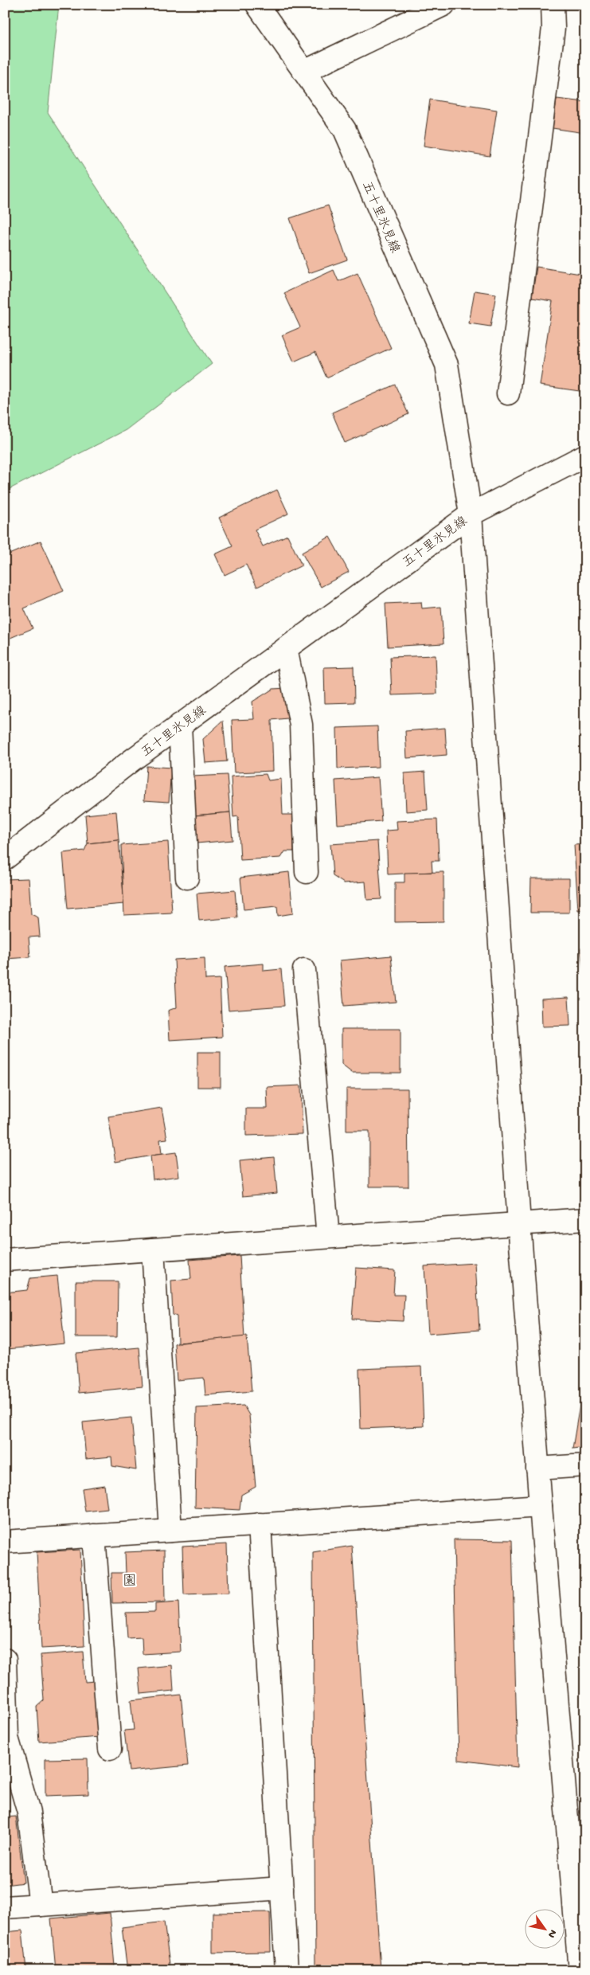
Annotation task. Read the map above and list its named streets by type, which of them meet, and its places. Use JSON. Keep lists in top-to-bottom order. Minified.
{"streets":{"street":["五十里氷見線"]},"districts":["園"],"north":"bottom right"}
